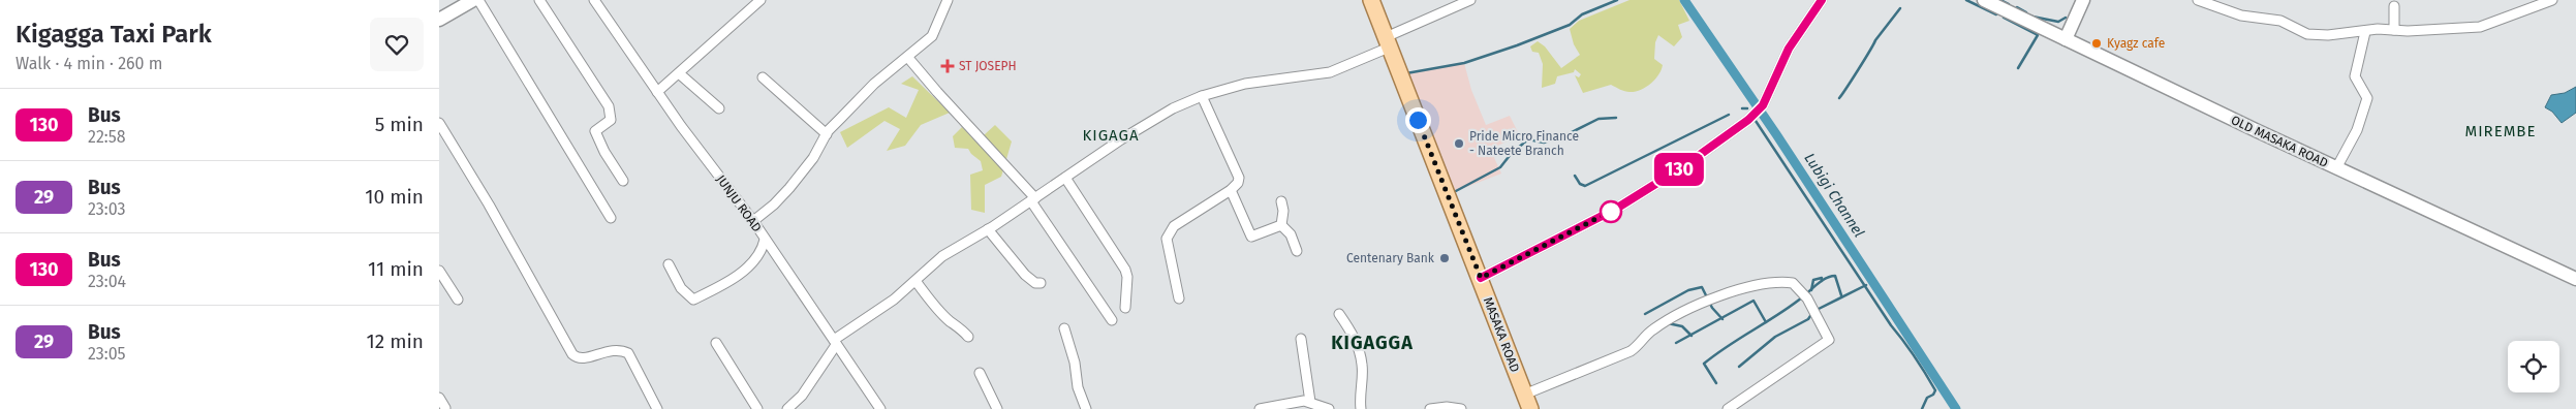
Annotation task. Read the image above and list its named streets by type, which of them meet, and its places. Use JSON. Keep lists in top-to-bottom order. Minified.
{"streets":{"main road":["OLD MASAKA ROAD","MASAKA ROAD"],"street":["JUNJU ROAD"]},"districts":["MIREMBE","KIGAGA","KIGAGGA"],"water":["Lubigi Channel"],"places":{"other":["Kyagz cafe","Pride Micro Finance - Nateete Branch","Centenary Bank"],"health":["ST JOSEPH"]},"lines":["bus line 130"],"page":{"heading":["Kigagga Taxi Park","Walk · 4 min · 260 m"],"on_map":"130","list":[{"mark":"130","name":"Bus","note":"22:58","value":"5 min"},{"mark":"29","name":"Bus","note":"23:03","value":"10 min"},{"mark":"130","name":"Bus","note":"23:04","value":"11 min"},{"mark":"29","name":"Bus","note":"23:05","value":"12 min"}]}}
